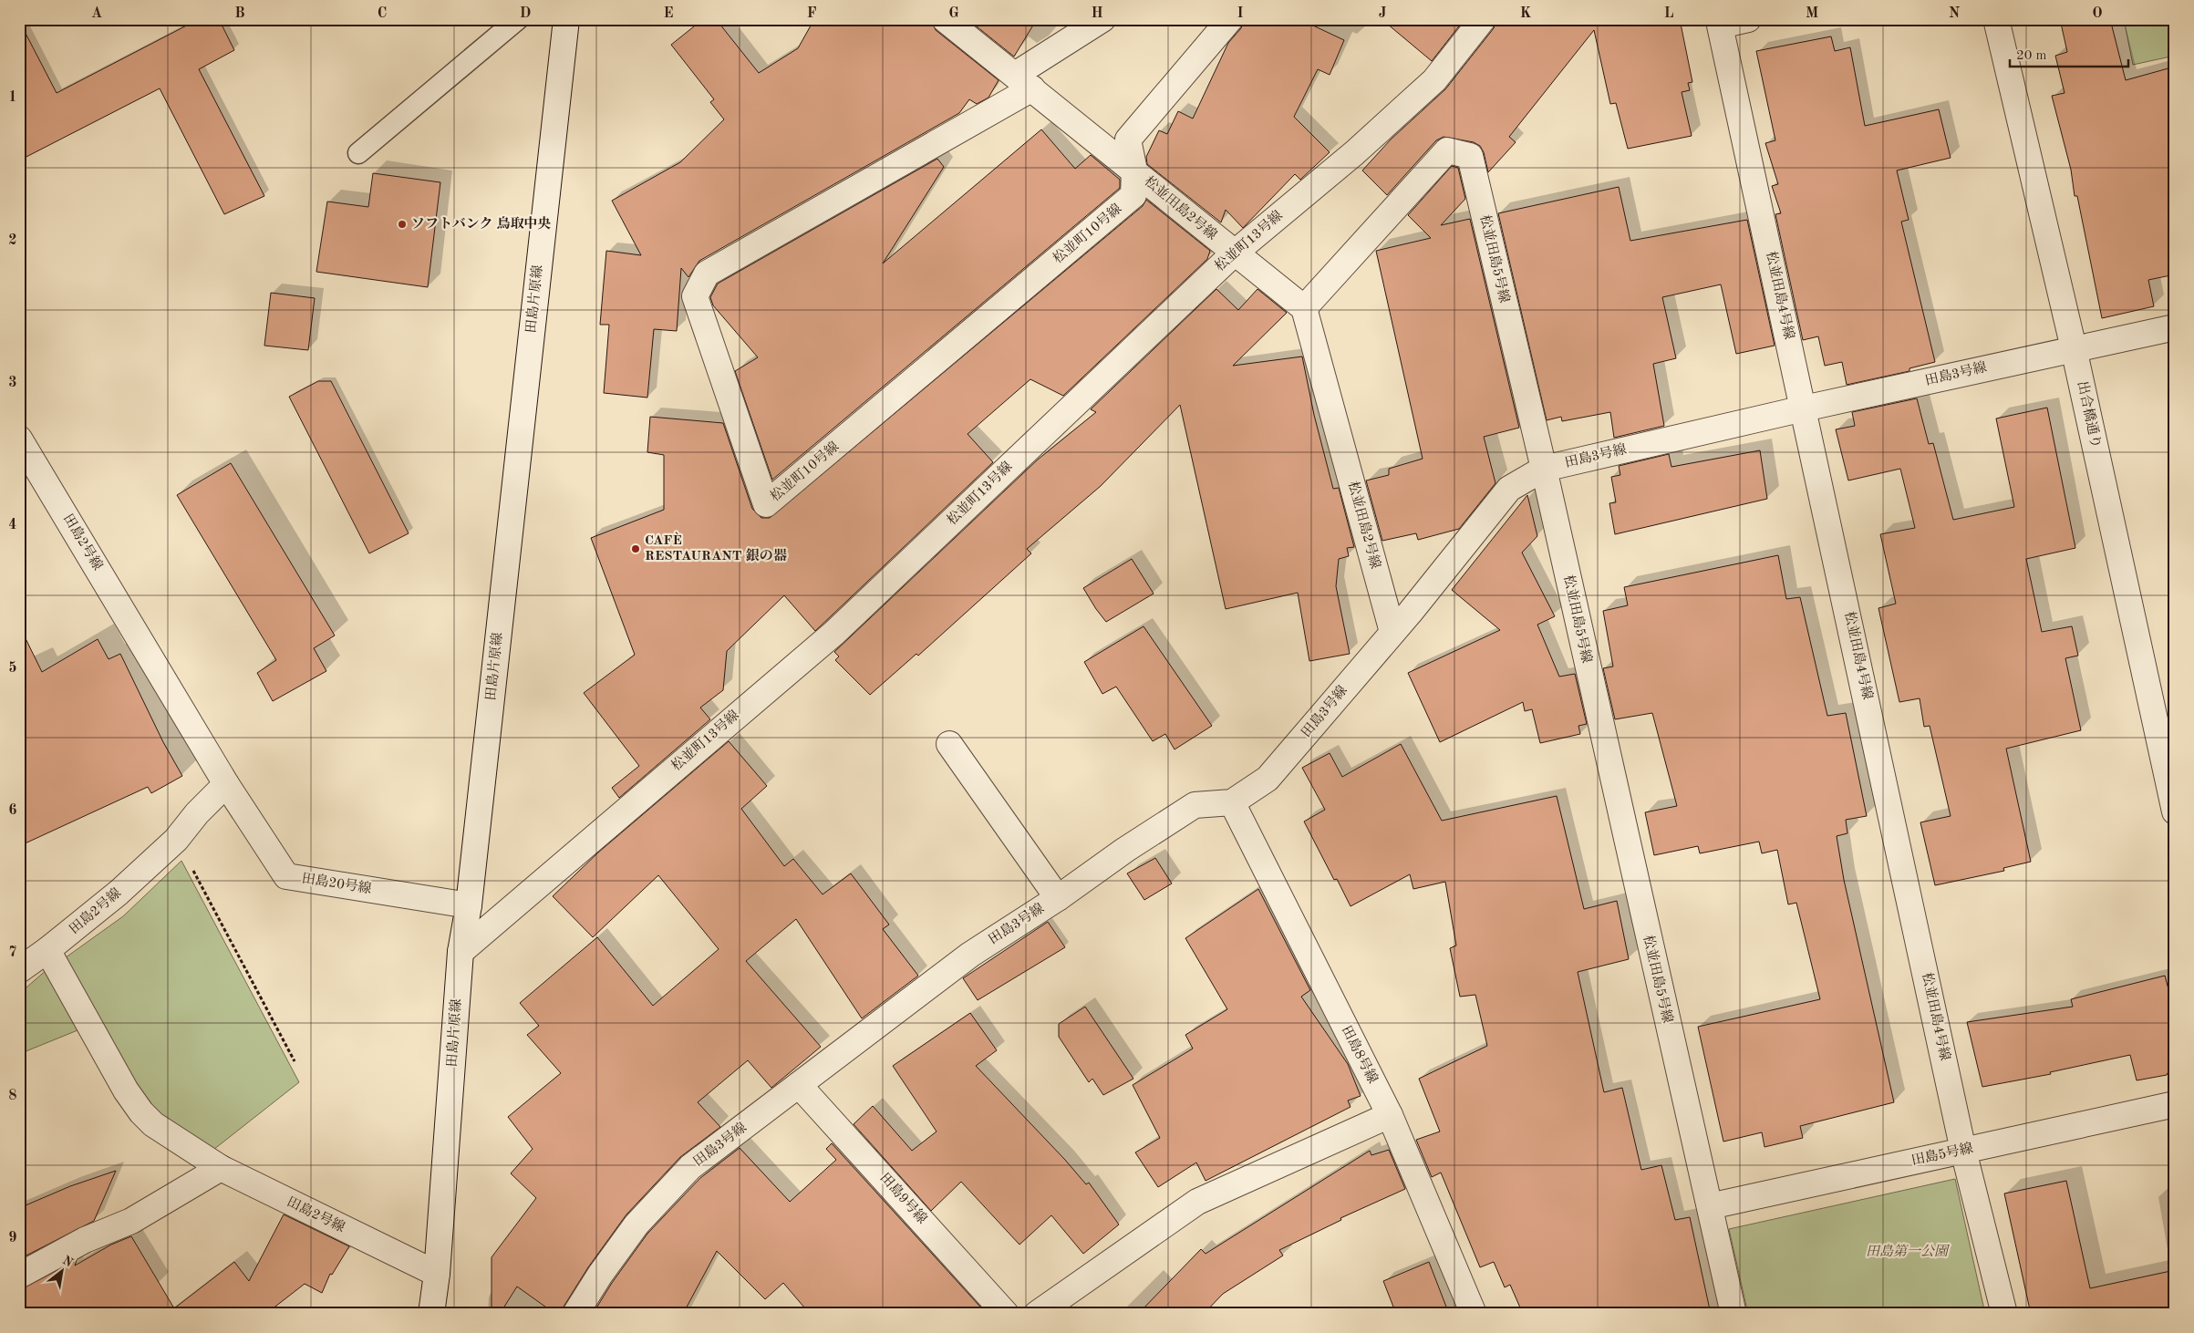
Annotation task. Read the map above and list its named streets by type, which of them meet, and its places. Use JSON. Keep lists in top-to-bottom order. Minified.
{"streets":{"street":["松並田島2号線","松並町10号線","松並町13号線","松並田島5号線","松並田島4号線","田島片原線","田島3号線","出合橋通り","田島2号線","田島20号線","田島8号線","田島5号線","田島9号線"]},"crossings":[["松並田島2号線","松並町10号線"],["松並田島2号線","松並町13号線"],["松並田島2号線","松並田島5号線"],["松並田島2号線","田島3号線"],["松並町13号線","田島片原線"],["松並田島5号線","田島3号線"],["松並田島5号線","田島5号線"],["松並田島4号線","田島3号線"],["松並田島4号線","田島5号線"],["田島片原線","田島2号線"],["田島片原線","田島20号線"],["田島3号線","出合橋通り"],["田島3号線","田島8号線"],["田島3号線","田島9号線"],["田島2号線","田島20号線"]],"parks":["田島第一公園"],"places":["ソフトバンク 鳥取中央","CAFÈ RESTAURANT 銀の器"],"scale_bar":"20 m","north":"top right","grid":{"columns":["A","B","C","D","E","F","G","H","I","J","K","L","M","N","O"],"rows":["1","2","3","4","5","6","7","8","9"]}}
